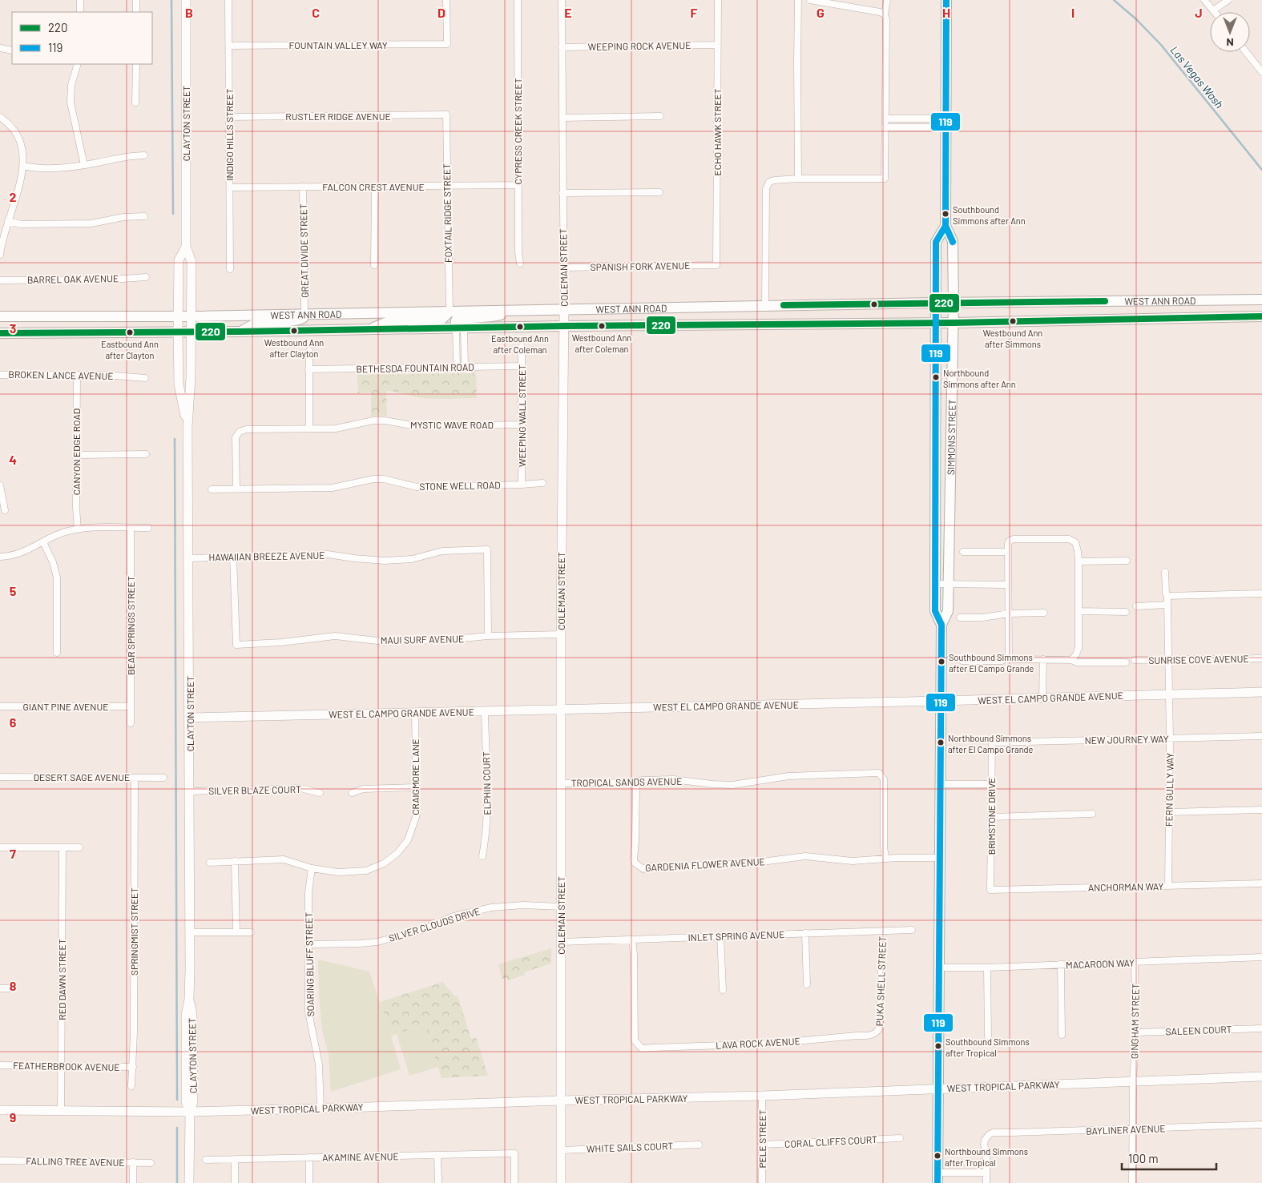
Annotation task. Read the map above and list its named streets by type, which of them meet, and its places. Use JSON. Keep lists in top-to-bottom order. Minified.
{"streets":{"main road":["WEST ANN ROAD","SIMMONS STREET"],"street":["FOUNTAIN VALLEY WAY","WEEPING ROCK AVENUE","RUSTLER RIDGE AVENUE","CLAYTON STREET","CYPRESS CREEK STREET","ECHO HAWK STREET","INDIGO HILLS STREET","FALCON CREST AVENUE","FOXTAIL RIDGE STREET","GREAT DIVIDE STREET","SPANISH FORK AVENUE","COLEMAN STREET","BARREL OAK AVENUE","BETHESDA FOUNTAIN ROAD","BROKEN LANCE AVENUE","WEEPING WALL STREET","MYSTIC WAVE ROAD","CANYON EDGE ROAD","STONE WELL ROAD","HAWAIIAN BREEZE AVENUE","BEAR SPRINGS STREET","MAUI SURF AVENUE","SUNRISE COVE AVENUE","WEST EL CAMPO GRANDE AVENUE","GIANT PINE AVENUE","NEW JOURNEY WAY","DESERT SAGE AVENUE","CRAIGMORE LANE","TROPICAL SANDS AVENUE","ELPHIN COURT","SILVER BLAZE COURT","FERN GULLY WAY","BRIMSTONE DRIVE","GARDENIA FLOWER AVENUE","ANCHORMAN WAY","SILVER CLOUDS DRIVE","SPRINGMIST STREET","INLET SPRING AVENUE","MACAROON WAY","SOARING BLUFF STREET","RED DAWN STREET","PUKA SHELL STREET","GINGHAM STREET","SALEEN COURT","LAVA ROCK AVENUE","FEATHERBROOK AVENUE","WEST TROPICAL PARKWAY","BAYLINER AVENUE","PELE STREET","CORAL CLIFFS COURT","WHITE SAILS COURT","AKAMINE AVENUE","FALLING TREE AVENUE"]},"crossings":[["FOUNTAIN VALLEY WAY","INDIGO HILLS STREET"],["WEEPING ROCK AVENUE","ECHO HAWK STREET"],["WEEPING ROCK AVENUE","COLEMAN STREET"],["RUSTLER RIDGE AVENUE","INDIGO HILLS STREET"],["RUSTLER RIDGE AVENUE","FOXTAIL RIDGE STREET"],["CLAYTON STREET","WEST ANN ROAD"],["CLAYTON STREET","HAWAIIAN BREEZE AVENUE"],["CLAYTON STREET","WEST EL CAMPO GRANDE AVENUE"],["CLAYTON STREET","SILVER BLAZE COURT"],["CLAYTON STREET","WEST TROPICAL PARKWAY"],["CYPRESS CREEK STREET","FALCON CREST AVENUE"],["ECHO HAWK STREET","SPANISH FORK AVENUE"],["INDIGO HILLS STREET","FALCON CREST AVENUE"],["FALCON CREST AVENUE","FOXTAIL RIDGE STREET"],["FALCON CREST AVENUE","GREAT DIVIDE STREET"],["FOXTAIL RIDGE STREET","WEST ANN ROAD"],["GREAT DIVIDE STREET","WEST ANN ROAD"],["SPANISH FORK AVENUE","COLEMAN STREET"],["COLEMAN STREET","WEST ANN ROAD"],["COLEMAN STREET","MAUI SURF AVENUE"],["COLEMAN STREET","WEST EL CAMPO GRANDE AVENUE"],["COLEMAN STREET","TROPICAL SANDS AVENUE"],["COLEMAN STREET","SILVER CLOUDS DRIVE"],["COLEMAN STREET","INLET SPRING AVENUE"],["COLEMAN STREET","WEST TROPICAL PARKWAY"],["COLEMAN STREET","WHITE SAILS COURT"],["WEST ANN ROAD","SIMMONS STREET"],["BETHESDA FOUNTAIN ROAD","WEEPING WALL STREET"],["BROKEN LANCE AVENUE","CANYON EDGE ROAD"],["WEEPING WALL STREET","MYSTIC WAVE ROAD"],["WEEPING WALL STREET","STONE WELL ROAD"],["MYSTIC WAVE ROAD","STONE WELL ROAD"],["SIMMONS STREET","WEST EL CAMPO GRANDE AVENUE"],["SIMMONS STREET","GARDENIA FLOWER AVENUE"],["SIMMONS STREET","MACAROON WAY"],["SIMMONS STREET","WEST TROPICAL PARKWAY"],["HAWAIIAN BREEZE AVENUE","MAUI SURF AVENUE"],["BEAR SPRINGS STREET","GIANT PINE AVENUE"],["SUNRISE COVE AVENUE","FERN GULLY WAY"],["WEST EL CAMPO GRANDE AVENUE","CRAIGMORE LANE"],["WEST EL CAMPO GRANDE AVENUE","ELPHIN COURT"],["WEST EL CAMPO GRANDE AVENUE","FERN GULLY WAY"],["NEW JOURNEY WAY","FERN GULLY WAY"],["NEW JOURNEY WAY","BRIMSTONE DRIVE"],["DESERT SAGE AVENUE","SPRINGMIST STREET"],["CRAIGMORE LANE","SOARING BLUFF STREET"],["TROPICAL SANDS AVENUE","GARDENIA FLOWER AVENUE"],["FERN GULLY WAY","ANCHORMAN WAY"],["BRIMSTONE DRIVE","ANCHORMAN WAY"],["SILVER CLOUDS DRIVE","SOARING BLUFF STREET"],["SPRINGMIST STREET","FEATHERBROOK AVENUE"],["INLET SPRING AVENUE","PUKA SHELL STREET"],["INLET SPRING AVENUE","LAVA ROCK AVENUE"],["MACAROON WAY","GINGHAM STREET"],["SOARING BLUFF STREET","WEST TROPICAL PARKWAY"],["RED DAWN STREET","FEATHERBROOK AVENUE"],["RED DAWN STREET","WEST TROPICAL PARKWAY"],["PUKA SHELL STREET","LAVA ROCK AVENUE"],["GINGHAM STREET","SALEEN COURT"],["GINGHAM STREET","WEST TROPICAL PARKWAY"],["GINGHAM STREET","BAYLINER AVENUE"],["WEST TROPICAL PARKWAY","PELE STREET"],["PELE STREET","CORAL CLIFFS COURT"]],"water":["Las Vegas Wash"],"places":["Southbound Simmons after Ann","Westbound Ann after Simmons","Westbound Ann after Coleman","Eastbound Ann after Coleman","Westbound Ann after Clayton","Eastbound Ann after Clayton","Northbound Simmons after Ann","Southbound Simmons after El Campo Grande","Northbound Simmons after El Campo Grande","Southbound Simmons after Tropical","Northbound Simmons after Tropical"],"lines":["transit line 119","transit line 220"],"legend":["220","119"],"scale_bar":"100 m","north":"bottom","grid":{"columns":["B","C","D","E","F","G","H","I","J"],"rows":["2","3","4","5","6","7","8","9"]}}
